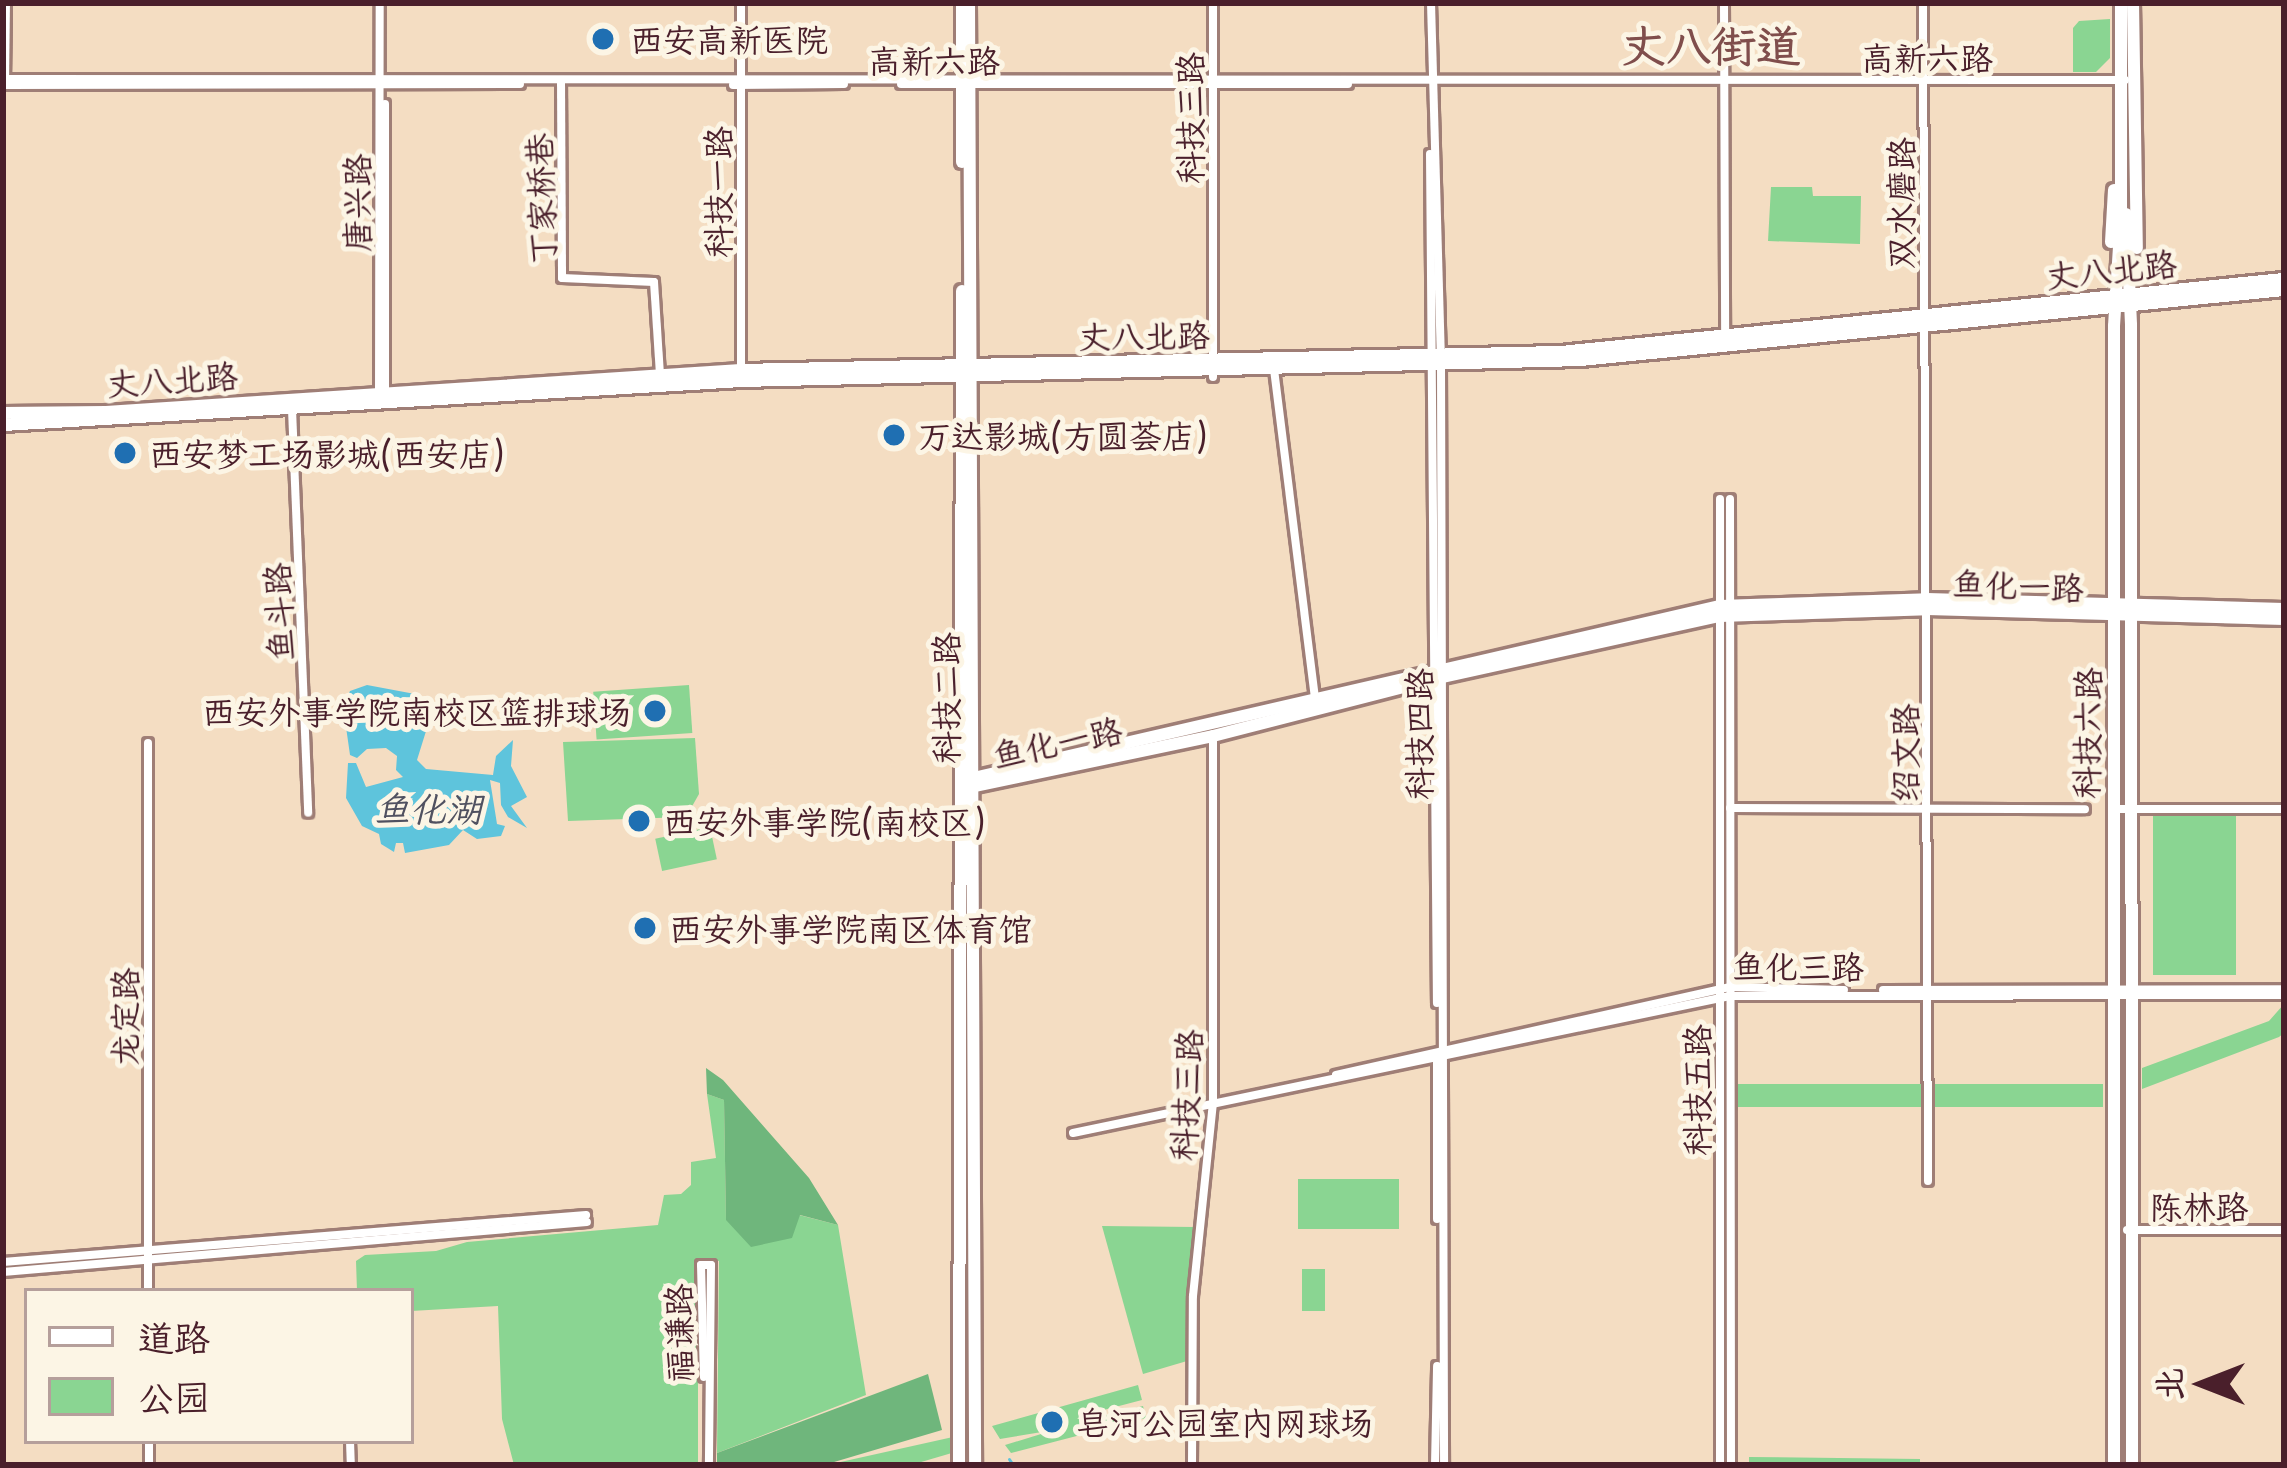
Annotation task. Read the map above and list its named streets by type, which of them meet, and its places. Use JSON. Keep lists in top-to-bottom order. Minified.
{"streets":{"main road":["丈八北路","鱼化一路","科技二路","科技六路"],"street":["高新六路","科技三路","科技一路","丁家桥巷","唐兴路","双水磨路","鱼斗路","科技四路","绍文路","鱼化三路","龙定路","科技五路","陈林路","福谦路"]},"crossings":[["高新六路","科技三路"],["高新六路","科技一路"],["高新六路","丁家桥巷"],["高新六路","唐兴路"],["高新六路","双水磨路"],["高新六路","科技二路"],["高新六路","科技六路"],["高新六路","科技四路"],["科技三路","丈八北路"],["科技三路","鱼化一路"],["科技三路","鱼化三路"],["科技一路","丈八北路"],["丁家桥巷","丈八北路"],["唐兴路","丈八北路"],["双水磨路","丈八北路"],["双水磨路","绍文路"],["丈八北路","鱼斗路"],["丈八北路","科技二路"],["丈八北路","科技六路"],["丈八北路","科技四路"],["丈八北路","绍文路"],["鱼化一路","科技二路"],["鱼化一路","科技六路"],["鱼化一路","科技四路"],["鱼化一路","绍文路"],["鱼化一路","科技五路"],["科技六路","鱼化三路"],["科技六路","陈林路"],["科技四路","鱼化三路"],["绍文路","鱼化三路"],["鱼化三路","科技五路"]],"districts":["丈八街道"],"water":["鱼化湖"],"places":["西安高新医院","万达影城(方圆荟店)","西安梦工场影城(西安店)","西安外事学院南校区篮排球场","西安外事学院(南校区)","西安外事学院南区体育馆","皂河公园室内网球场"],"legend":["道路","公园"],"north":"left"}
